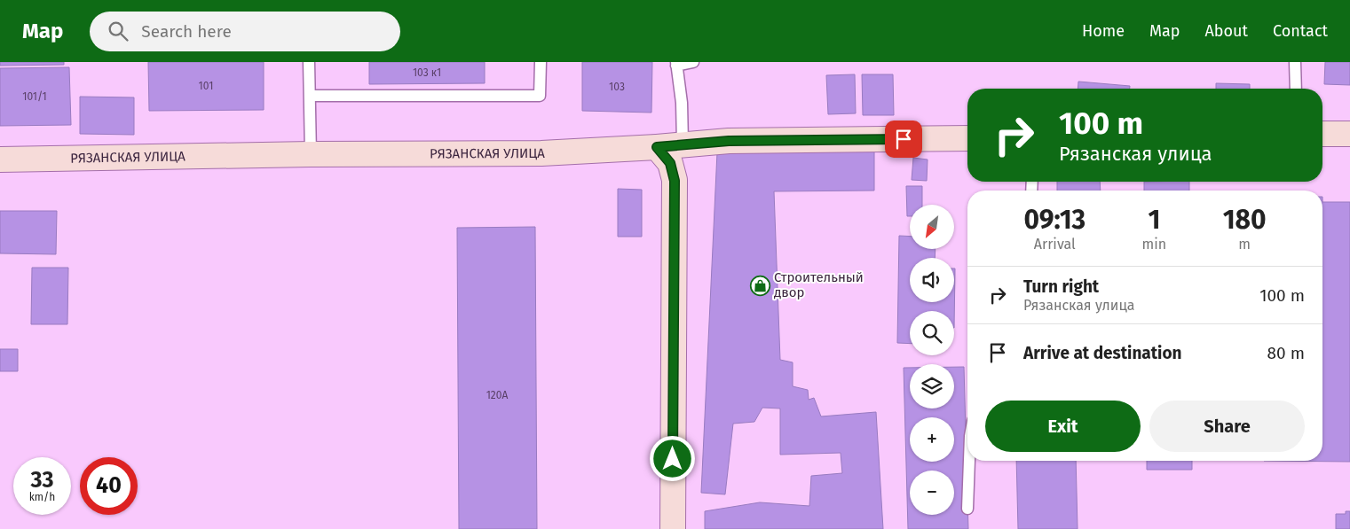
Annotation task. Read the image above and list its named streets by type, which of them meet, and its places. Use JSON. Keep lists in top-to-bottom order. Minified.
{"streets":{"main road":["РЯЗАНСКАЯ УЛИЦА"]},"places":{"shop":["Строительный двор"]},"house_numbers":["103 к1","101","103","101/1","120А"],"north":"bottom left","page":{"header":"Map","search":"Search here","nav":["Home","Map","About","Contact"],"turn":["100 m","Рязанская улица"],"eta":["09:13","Arrival","1","min","180","m"],"map_buttons":["+","−"],"list":[{"name":"Turn right","note":"Рязанская улица","value":"100 m"},{"name":"Arrive at destination","value":"80 m"}],"buttons":["Exit","Share"],"speed":"33 km/h","limit":"40"}}
